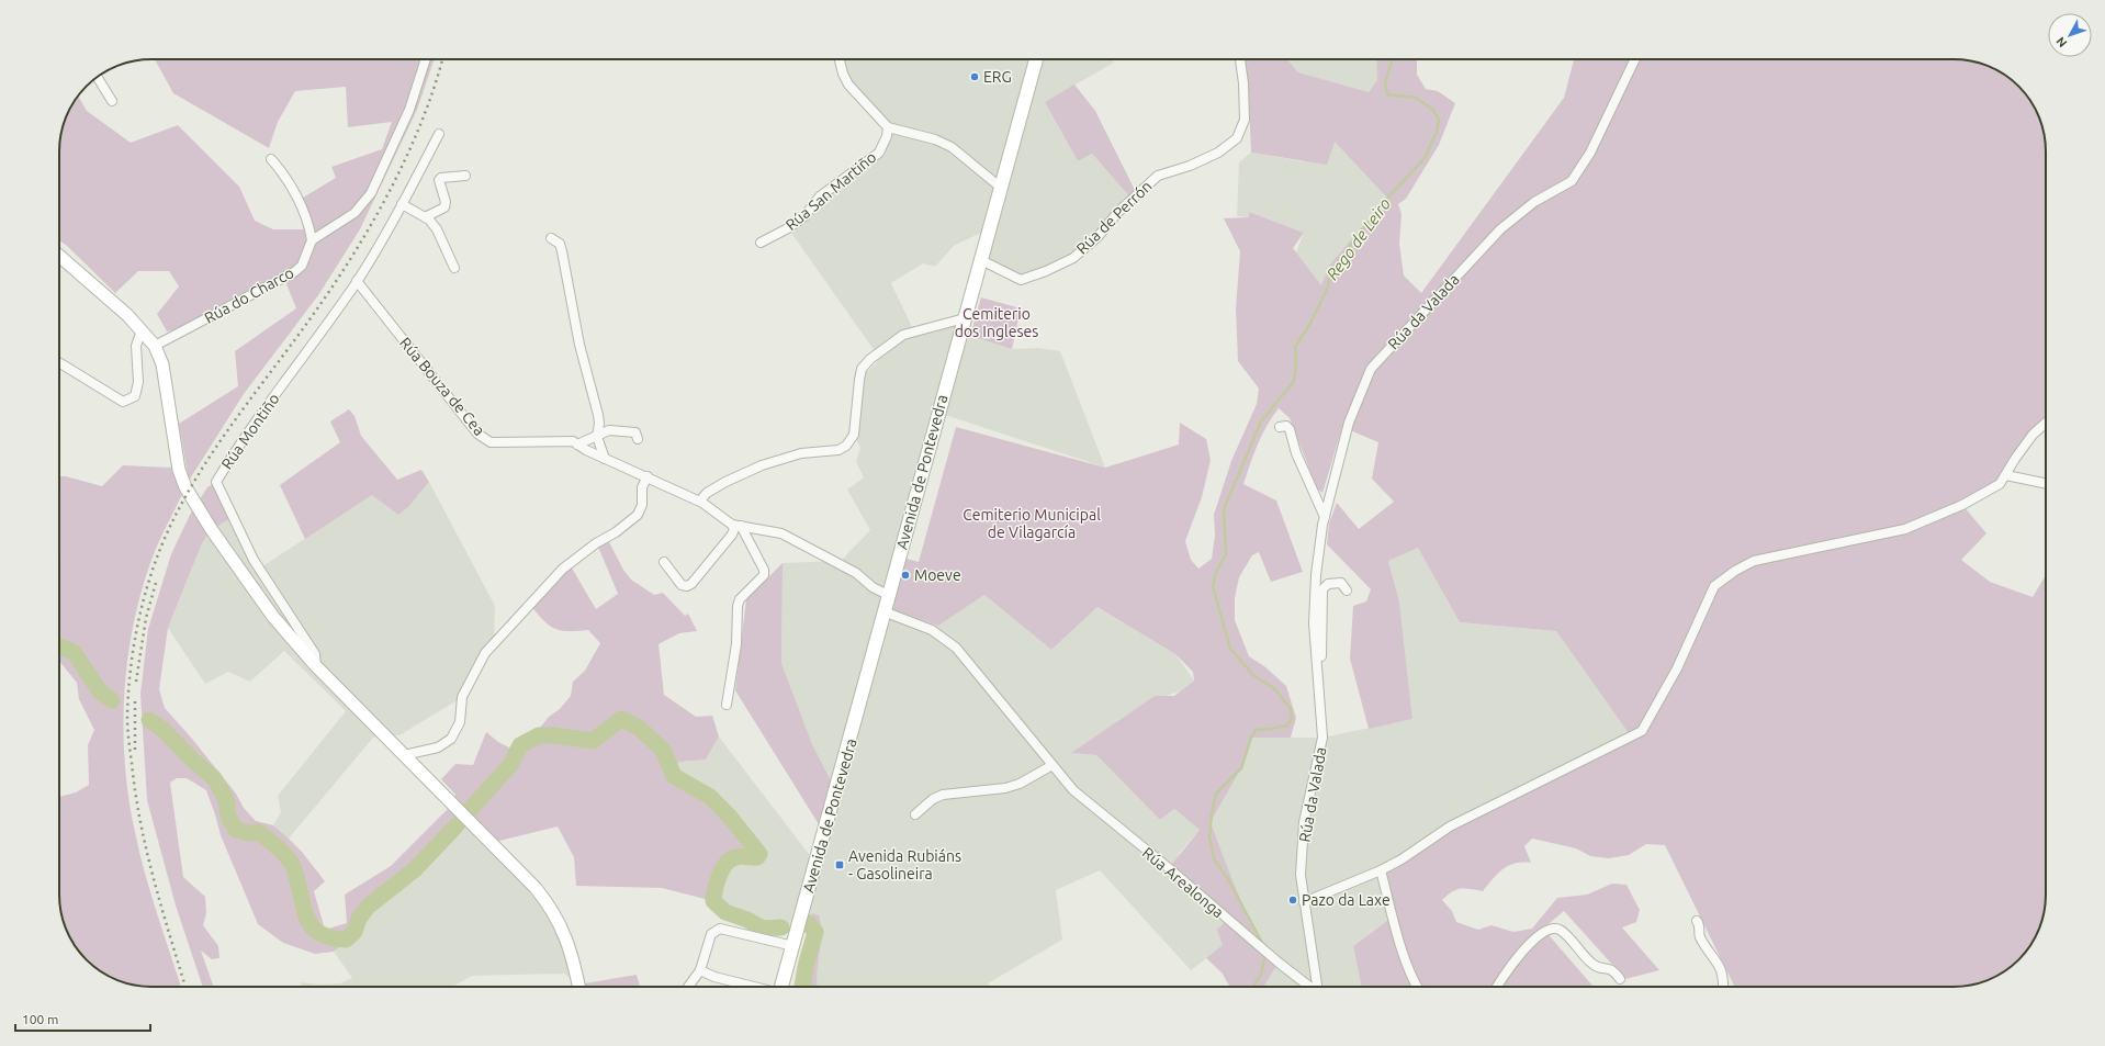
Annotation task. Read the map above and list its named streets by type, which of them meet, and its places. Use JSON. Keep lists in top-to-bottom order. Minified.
{"streets":{"main road":["Avenida de Pontevedra"],"street":["Rúa San Martiño","Rúa de Perrón","Rúa do Charco","Rúa da Valada","Rúa Bouza de Cea","Rúa Montiño","Rúa Arealonga"]},"crossings":[["Rúa de Perrón","Avenida de Pontevedra"],["Rúa Bouza de Cea","Rúa Montiño"],["Rúa Bouza de Cea","Avenida de Pontevedra"],["Avenida de Pontevedra","Rúa Arealonga"]],"water":["Rego de Leiro"],"parks":["Cemiterio dos Ingleses","Cemiterio Municipal de Vilagarcía"],"places":{"other":["ERG","Moeve","Pazo da Laxe"],"transit":["Avenida Rubiáns - Gasolineira"]},"scale_bar":"100 m","north":"bottom left"}
